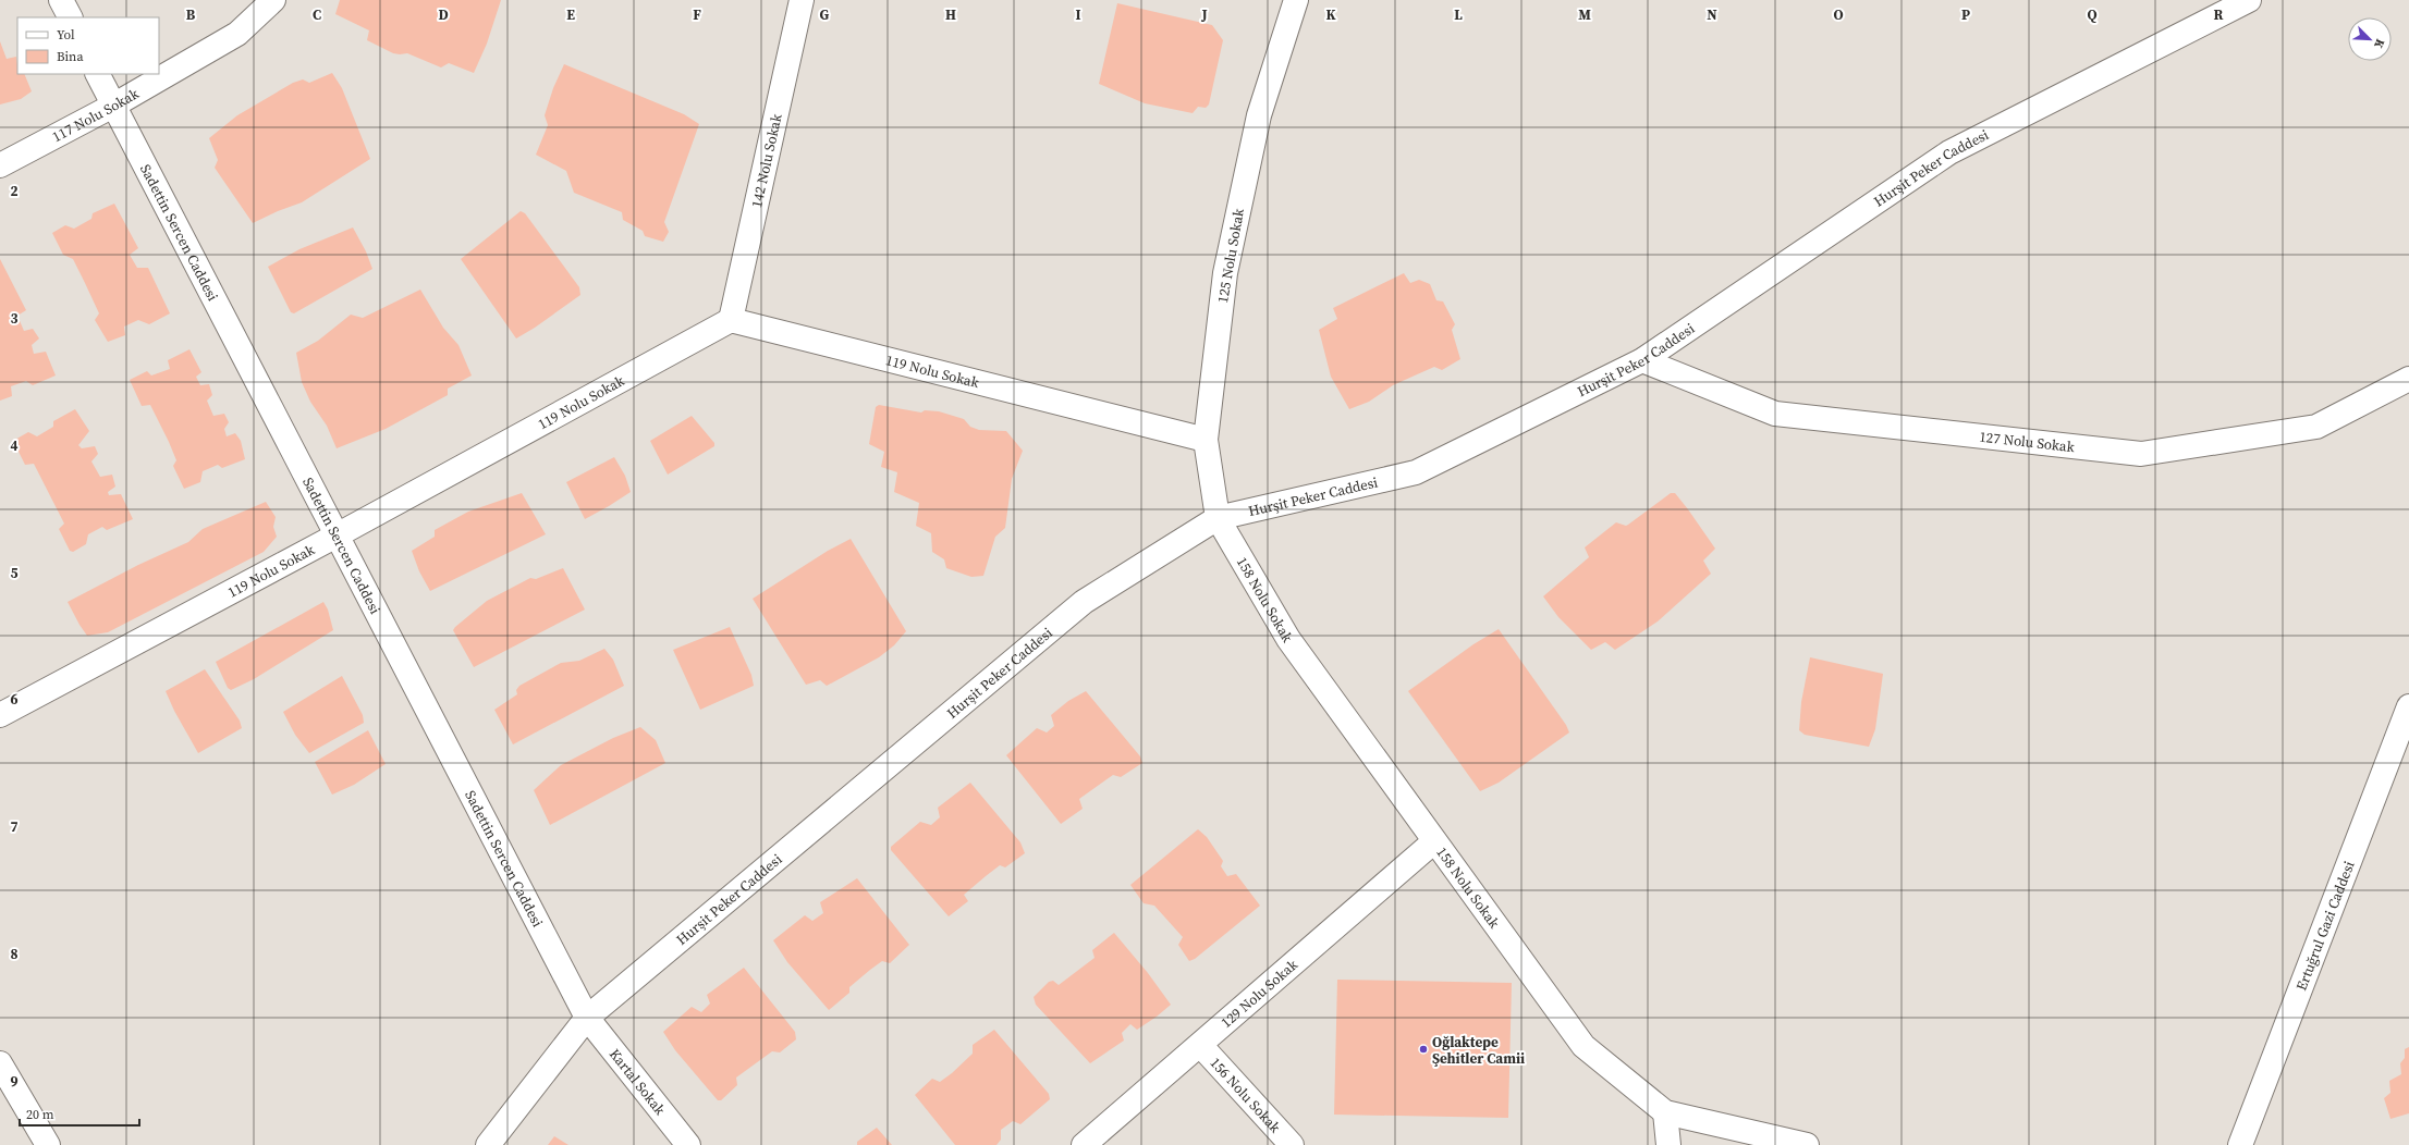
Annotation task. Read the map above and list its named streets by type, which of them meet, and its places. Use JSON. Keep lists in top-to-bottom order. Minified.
{"streets":{"street":["117 Nolu Sokak","142 Nolu Sokak","Hurşit Peker Caddesi","Sadettin Sercen Caddesi","125 Nolu Sokak","119 Nolu Sokak","127 Nolu Sokak","158 Nolu Sokak","Ertuğrul Gazi Caddesi","129 Nolu Sokak","Kartal Sokak","156 Nolu Sokak"]},"crossings":[["117 Nolu Sokak","Sadettin Sercen Caddesi"],["142 Nolu Sokak","119 Nolu Sokak"],["Hurşit Peker Caddesi","Sadettin Sercen Caddesi"],["Hurşit Peker Caddesi","125 Nolu Sokak"],["Hurşit Peker Caddesi","127 Nolu Sokak"],["Hurşit Peker Caddesi","158 Nolu Sokak"],["Hurşit Peker Caddesi","Kartal Sokak"],["Sadettin Sercen Caddesi","119 Nolu Sokak"],["Sadettin Sercen Caddesi","Kartal Sokak"],["125 Nolu Sokak","119 Nolu Sokak"],["125 Nolu Sokak","158 Nolu Sokak"],["158 Nolu Sokak","129 Nolu Sokak"],["129 Nolu Sokak","156 Nolu Sokak"]],"places":["Oğlaktepe Şehitler Camii"],"legend":["Yol","Bina"],"scale_bar":"20 m","north":"bottom right","grid":{"columns":["B","C","D","E","F","G","H","I","J","K","L","M","N","O","P","Q","R"],"rows":["2","3","4","5","6","7","8","9"]}}
